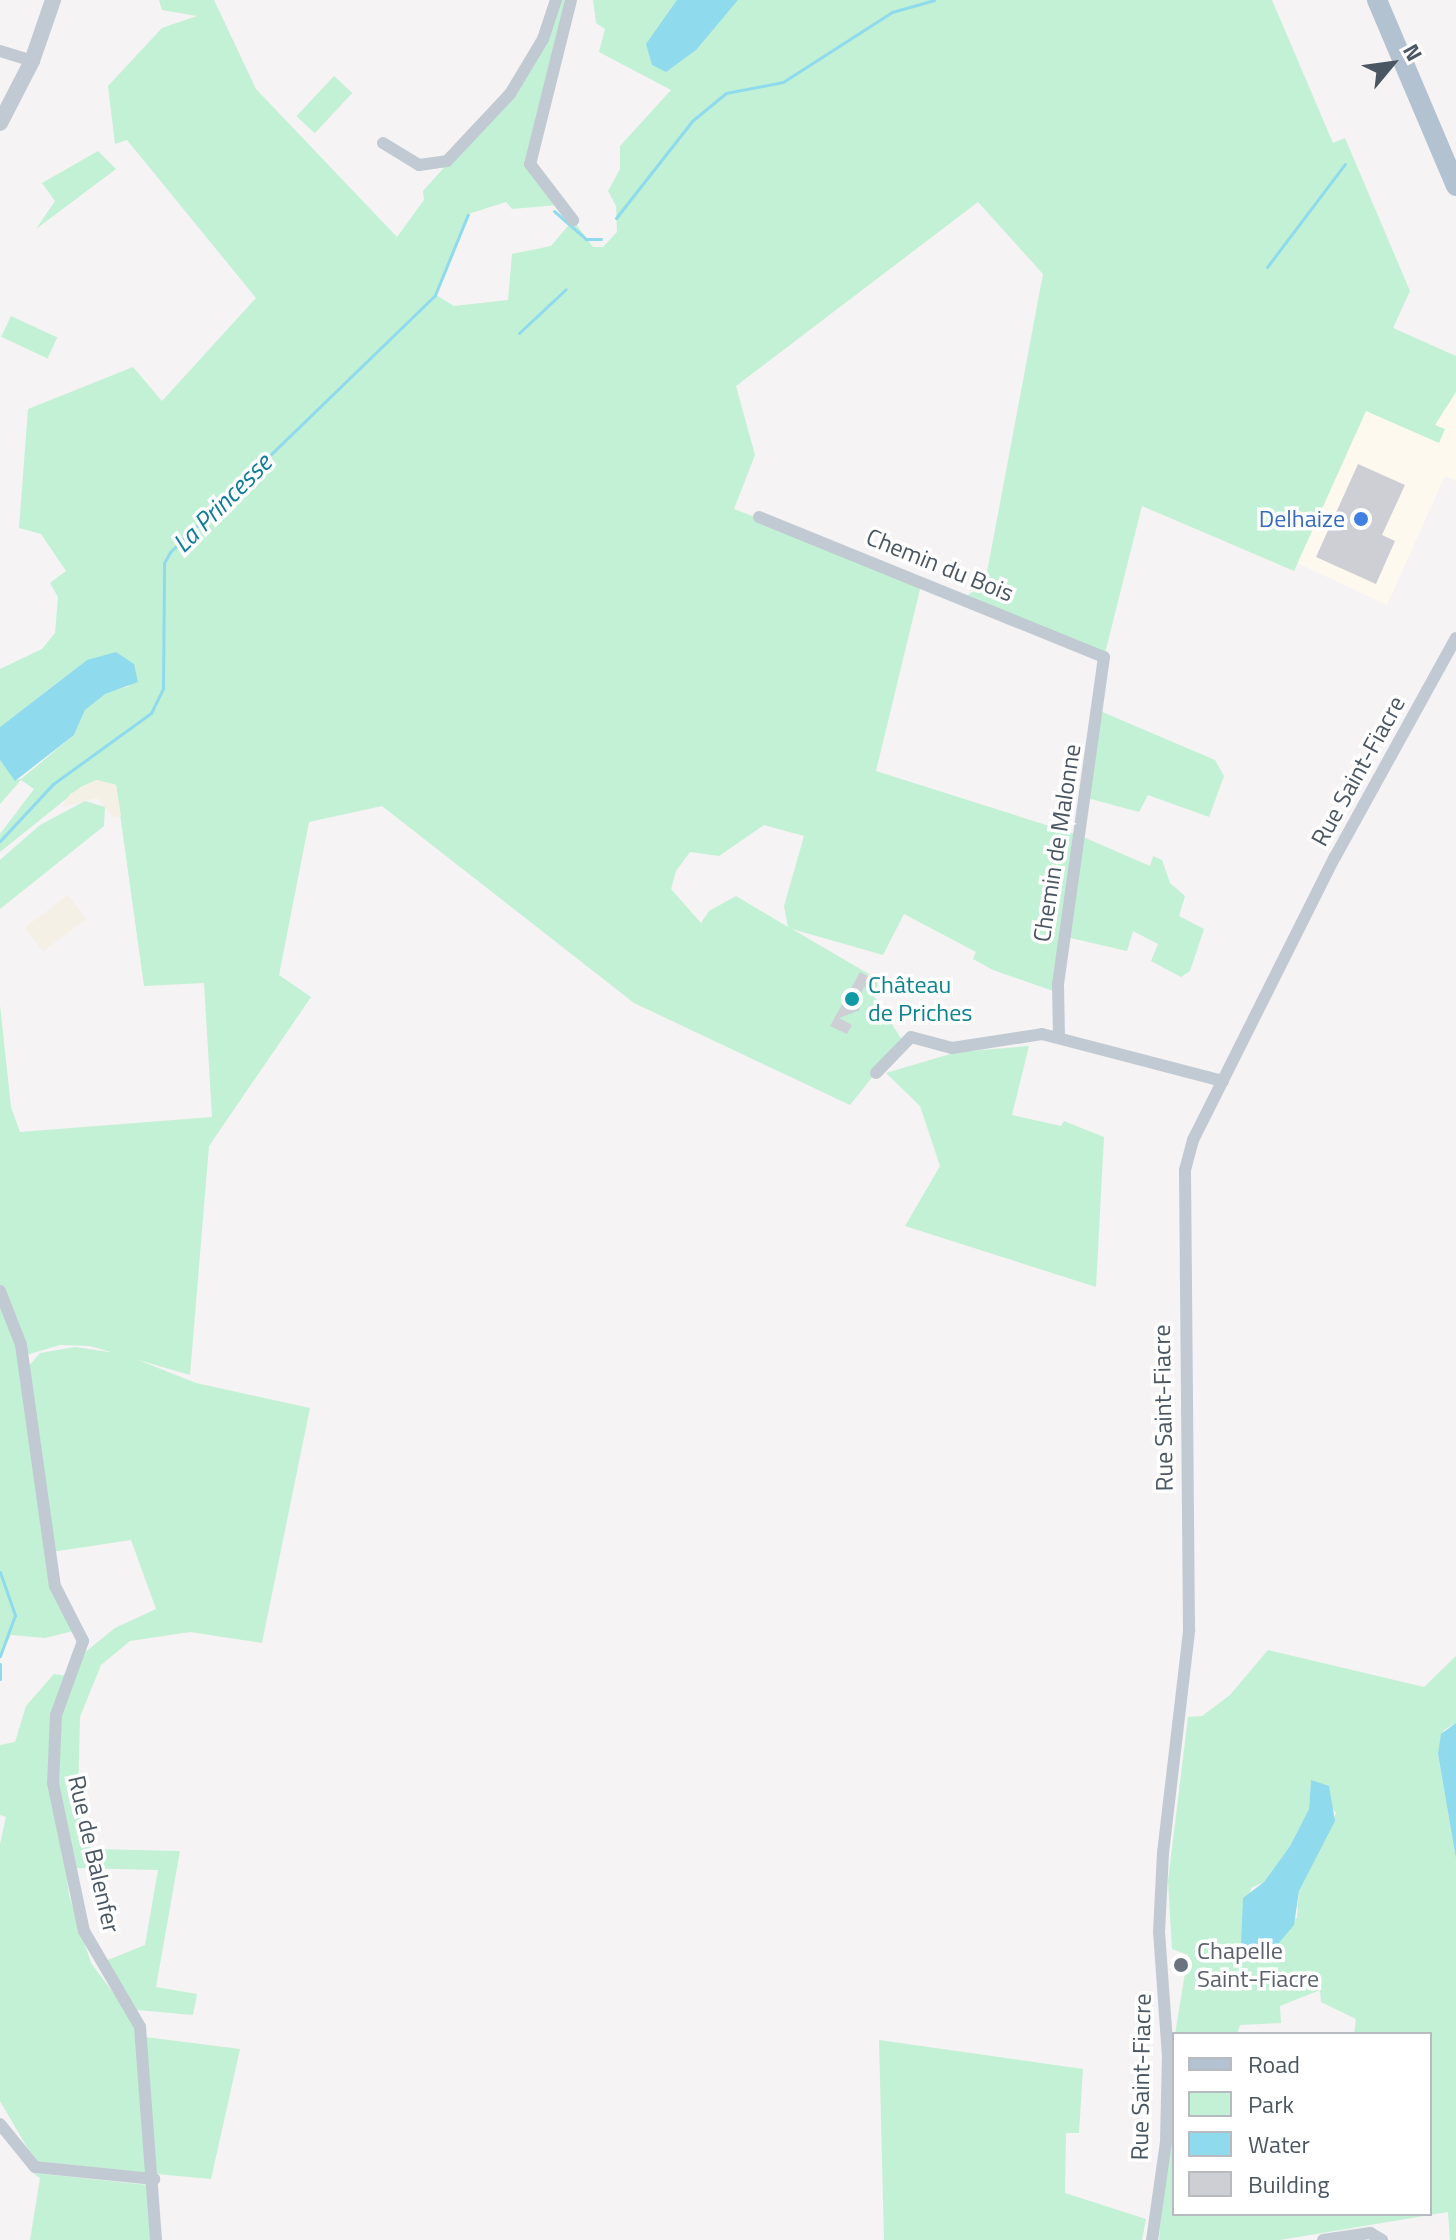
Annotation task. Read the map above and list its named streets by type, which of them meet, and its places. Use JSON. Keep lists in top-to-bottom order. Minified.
{"streets":{"street":["Chemin du Bois","Rue Saint-Fiacre","Chemin de Malonne","Rue de Balenfer"]},"crossings":[["Chemin du Bois","Chemin de Malonne"]],"water":["La Princesse"],"places":["Delhaize","Château de Priches","Chapelle Saint-Fiacre"],"legend":["Road","Park","Water","Building"],"north":"top right"}
